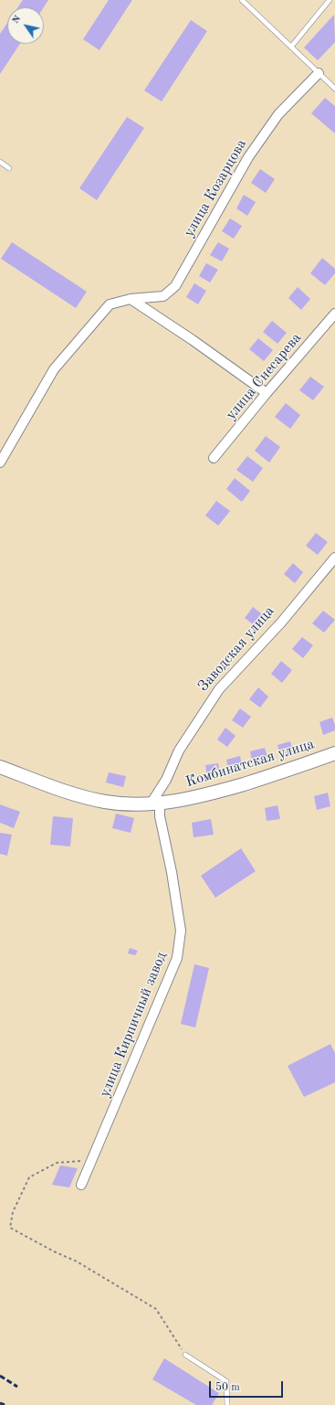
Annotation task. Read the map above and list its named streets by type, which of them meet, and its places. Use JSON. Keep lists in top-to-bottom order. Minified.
{"streets":{"main road":["Комбинатская улица"],"street":["улица Козарцова","улица Снесарева","Заводская улица","улица Кирпичный завод"]},"crossings":[["Заводская улица","Комбинатская улица"],["Заводская улица","улица Кирпичный завод"],["Комбинатская улица","улица Кирпичный завод"]],"scale_bar":"50 m","north":"top left"}
